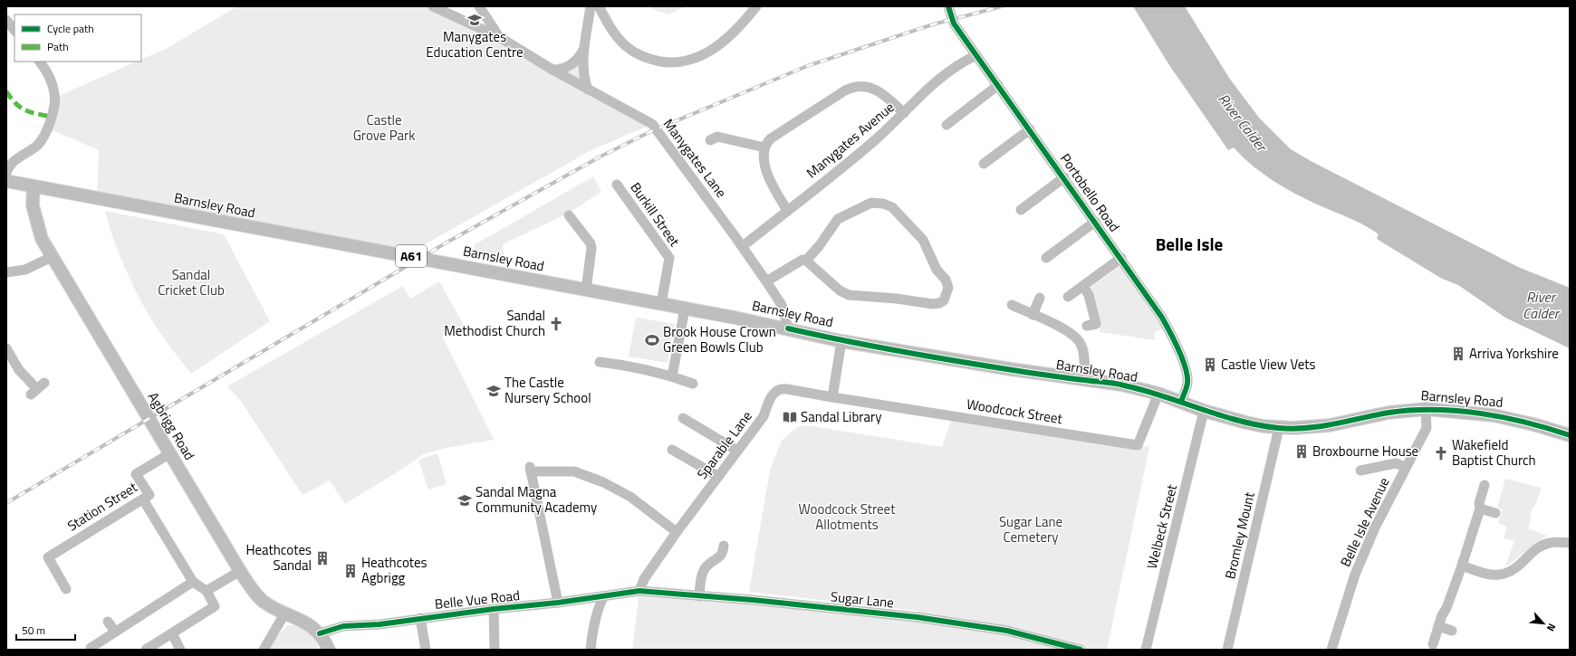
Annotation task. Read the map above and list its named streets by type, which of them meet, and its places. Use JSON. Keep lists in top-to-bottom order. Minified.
{"streets":{"main road":["Barnsley Road","A61","Agbrigg Road"],"street":["Manygates Avenue","Manygates Lane","Portobello Road","Burkill Street","Woodcock Street","Sparable Lane","Station Street","Belle Isle Avenue","Welbeck Street","Bromley Mount","Belle Vue Road","Sugar Lane"]},"crossings":[["Manygates Avenue","Manygates Lane"],["Manygates Avenue","Portobello Road"],["Manygates Lane","Barnsley Road"],["Portobello Road","Barnsley Road"],["Barnsley Road","Burkill Street"],["Barnsley Road","Woodcock Street"],["Barnsley Road","Agbrigg Road"],["Barnsley Road","Belle Isle Avenue"],["Barnsley Road","Welbeck Street"],["Barnsley Road","Bromley Mount"],["Woodcock Street","Sparable Lane"],["Agbrigg Road","Station Street"],["Agbrigg Road","Belle Vue Road"],["Sparable Lane","Belle Vue Road"],["Sparable Lane","Sugar Lane"],["Belle Vue Road","Sugar Lane"]],"districts":["Belle Isle"],"water":["River Calder"],"parks":["Castle Grove Park","Sandal Cricket Club","Woodcock Street Allotments","Sugar Lane Cemetery"],"places":{"school or university":["Manygates Education Centre","The Castle Nursery School","Sandal Magna Community Academy"],"church":["Sandal Methodist Church","Wakefield Baptist Church"],"sports":["Brook House Crown Green Bowls Club"],"building":["Arriva Yorkshire","Castle View Vets","Broxbourne House","Heathcotes Sandal","Heathcotes Agbrigg"],"library":["Sandal Library"]},"legend":["Cycle path","Path"],"scale_bar":"50 m","north":"bottom right"}
